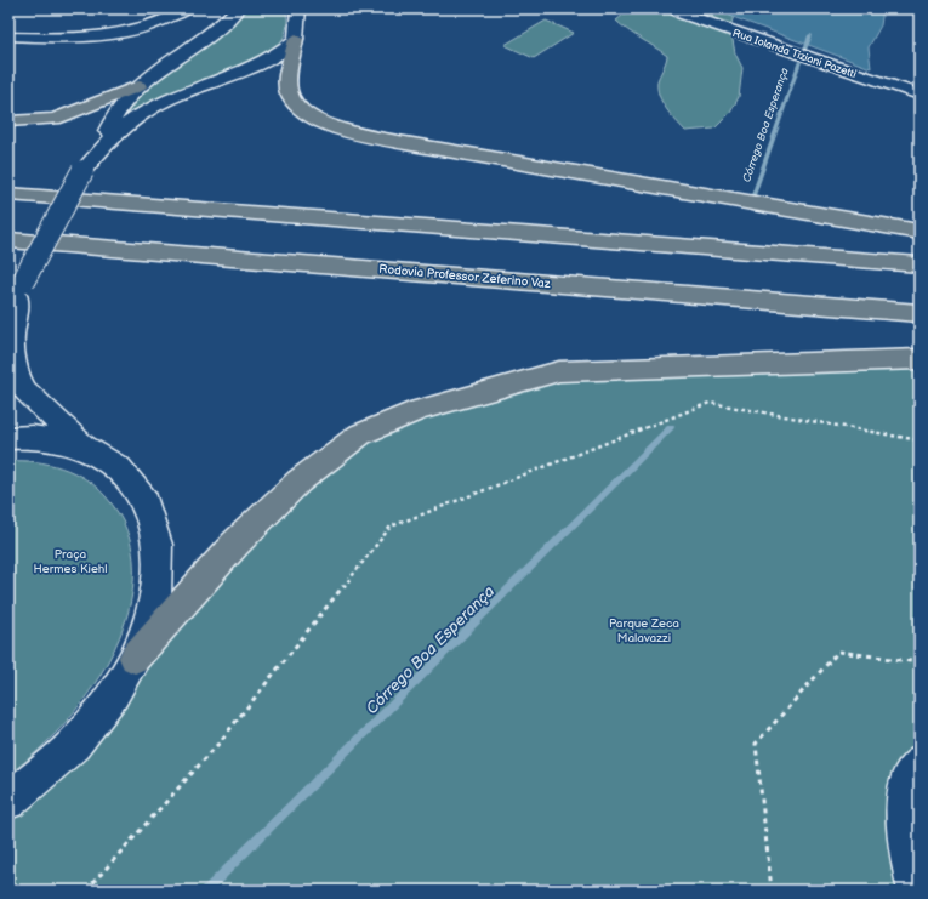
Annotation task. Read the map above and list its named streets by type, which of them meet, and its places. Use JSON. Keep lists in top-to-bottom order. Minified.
{"streets":{"highway":["Rodovia Professor Zeferino Vaz"],"street":["Rua Iolanda Tiziani Pazetti"]},"water":["Córrego Boa Esperança"],"parks":["Praça Hermes Kiehl","Parque Zeca Malavazzi"]}
